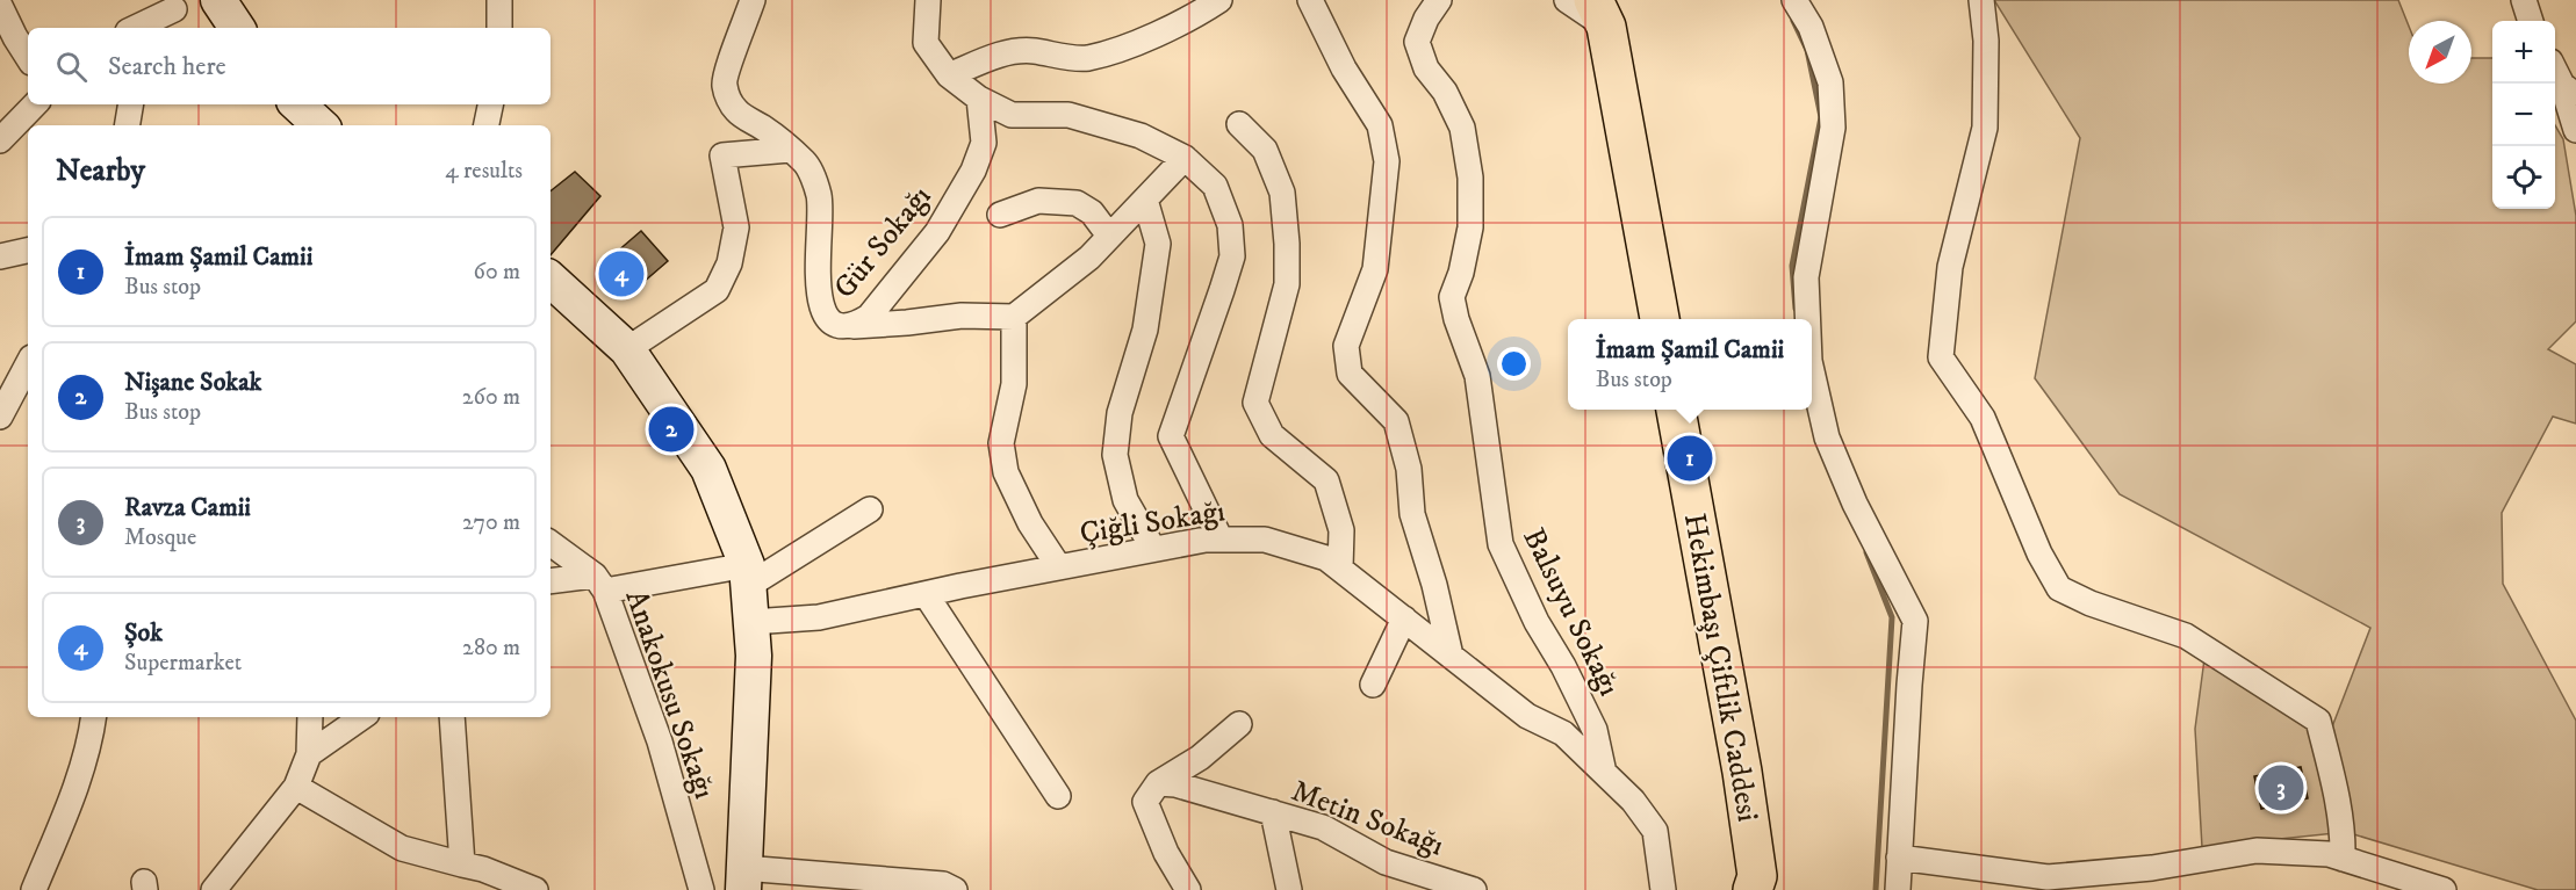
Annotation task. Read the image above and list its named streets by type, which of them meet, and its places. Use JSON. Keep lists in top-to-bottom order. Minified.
{"streets":{"main road":["Hekimbaşı Çiftlik Caddesi"],"street":["Gür Sokağı","Çiğli Sokağı","Balsuyu Sokağı","Anakokusu Sokağı","Metin Sokağı"]},"crossings":[["Çiğli Sokağı","Balsuyu Sokağı"]],"north":"bottom left","page":{"map_buttons":["+","−"],"search":"Search here","heading":["Nearby","4 results"],"list":[{"mark":"1","name":"İmam Şamil Camii","note":"Bus stop","value":"60 m"},{"mark":"2","name":"Nişane Sokak","note":"Bus stop","value":"260 m"},{"mark":"3","name":"Ravza Camii","note":"Mosque","value":"270 m"},{"mark":"4","name":"Şok","note":"Supermarket","value":"280 m"}],"pins":["4","2","1","3"],"popup":["İmam Şamil Camii","Bus stop"]}}
